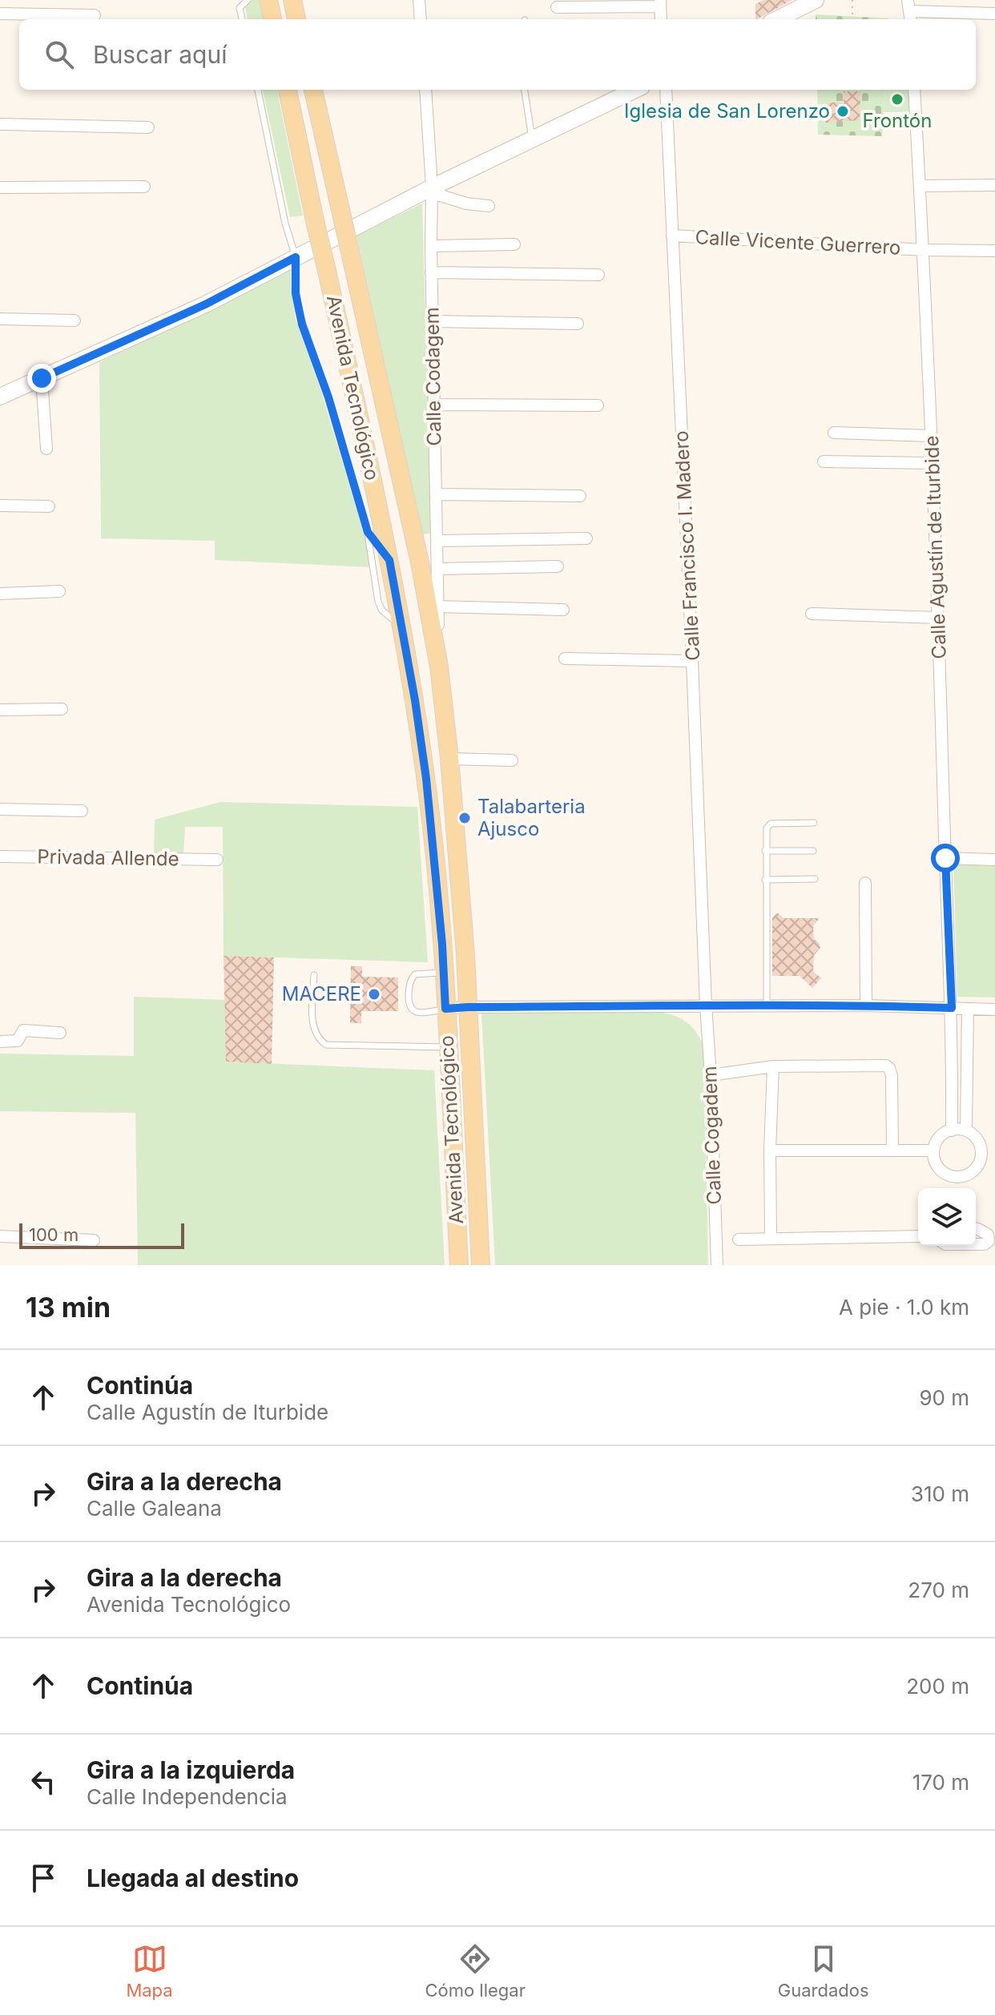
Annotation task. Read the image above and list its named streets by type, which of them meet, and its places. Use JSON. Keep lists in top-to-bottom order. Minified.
{"streets":{"main road":["Avenida Tecnológico"],"street":["Calle Vicente Guerrero","Calle Codagem","Calle Francisco I. Madero","Calle Agustín de Iturbide","Privada Allende","Calle Cogadem"]},"crossings":[["Calle Vicente Guerrero","Calle Francisco I. Madero"],["Calle Vicente Guerrero","Calle Agustín de Iturbide"],["Calle Codagem","Avenida Tecnológico"],["Calle Francisco I. Madero","Calle Cogadem"]],"places":["Frontón","Iglesia de San Lorenzo","Talabarteria Ajusco","MACERE"],"scale_bar":"100 m","page":{"search":"Buscar aquí","scale":"100 m","heading":["13 min","A pie · 1.0 km"],"list":[["Continúa","Calle Agustín de Iturbide","90 m"],["Gira a la derecha","Calle Galeana","310 m"],["Gira a la derecha","Avenida Tecnológico","270 m"],["Continúa","200 m"],["Gira a la izquierda","Calle Independencia","170 m"],"Llegada al destino"],"nav":["Mapa","Cómo llegar","Guardados"]}}
